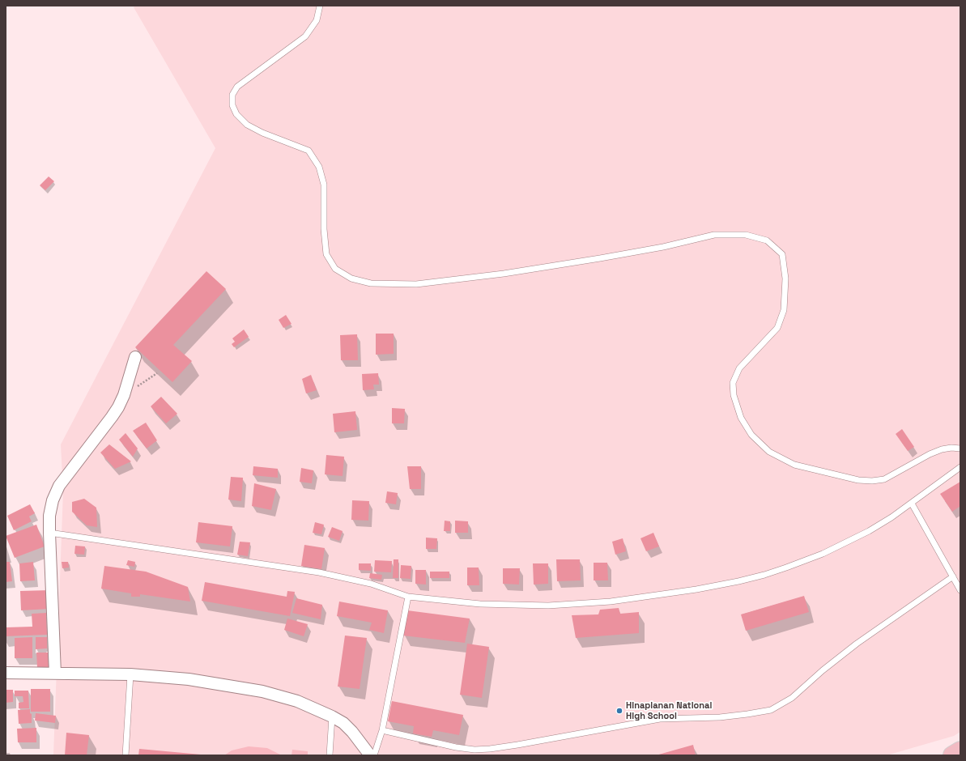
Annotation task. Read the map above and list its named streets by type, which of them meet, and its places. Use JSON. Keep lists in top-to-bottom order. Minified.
{"places":["Hinaplanan National High School"]}
